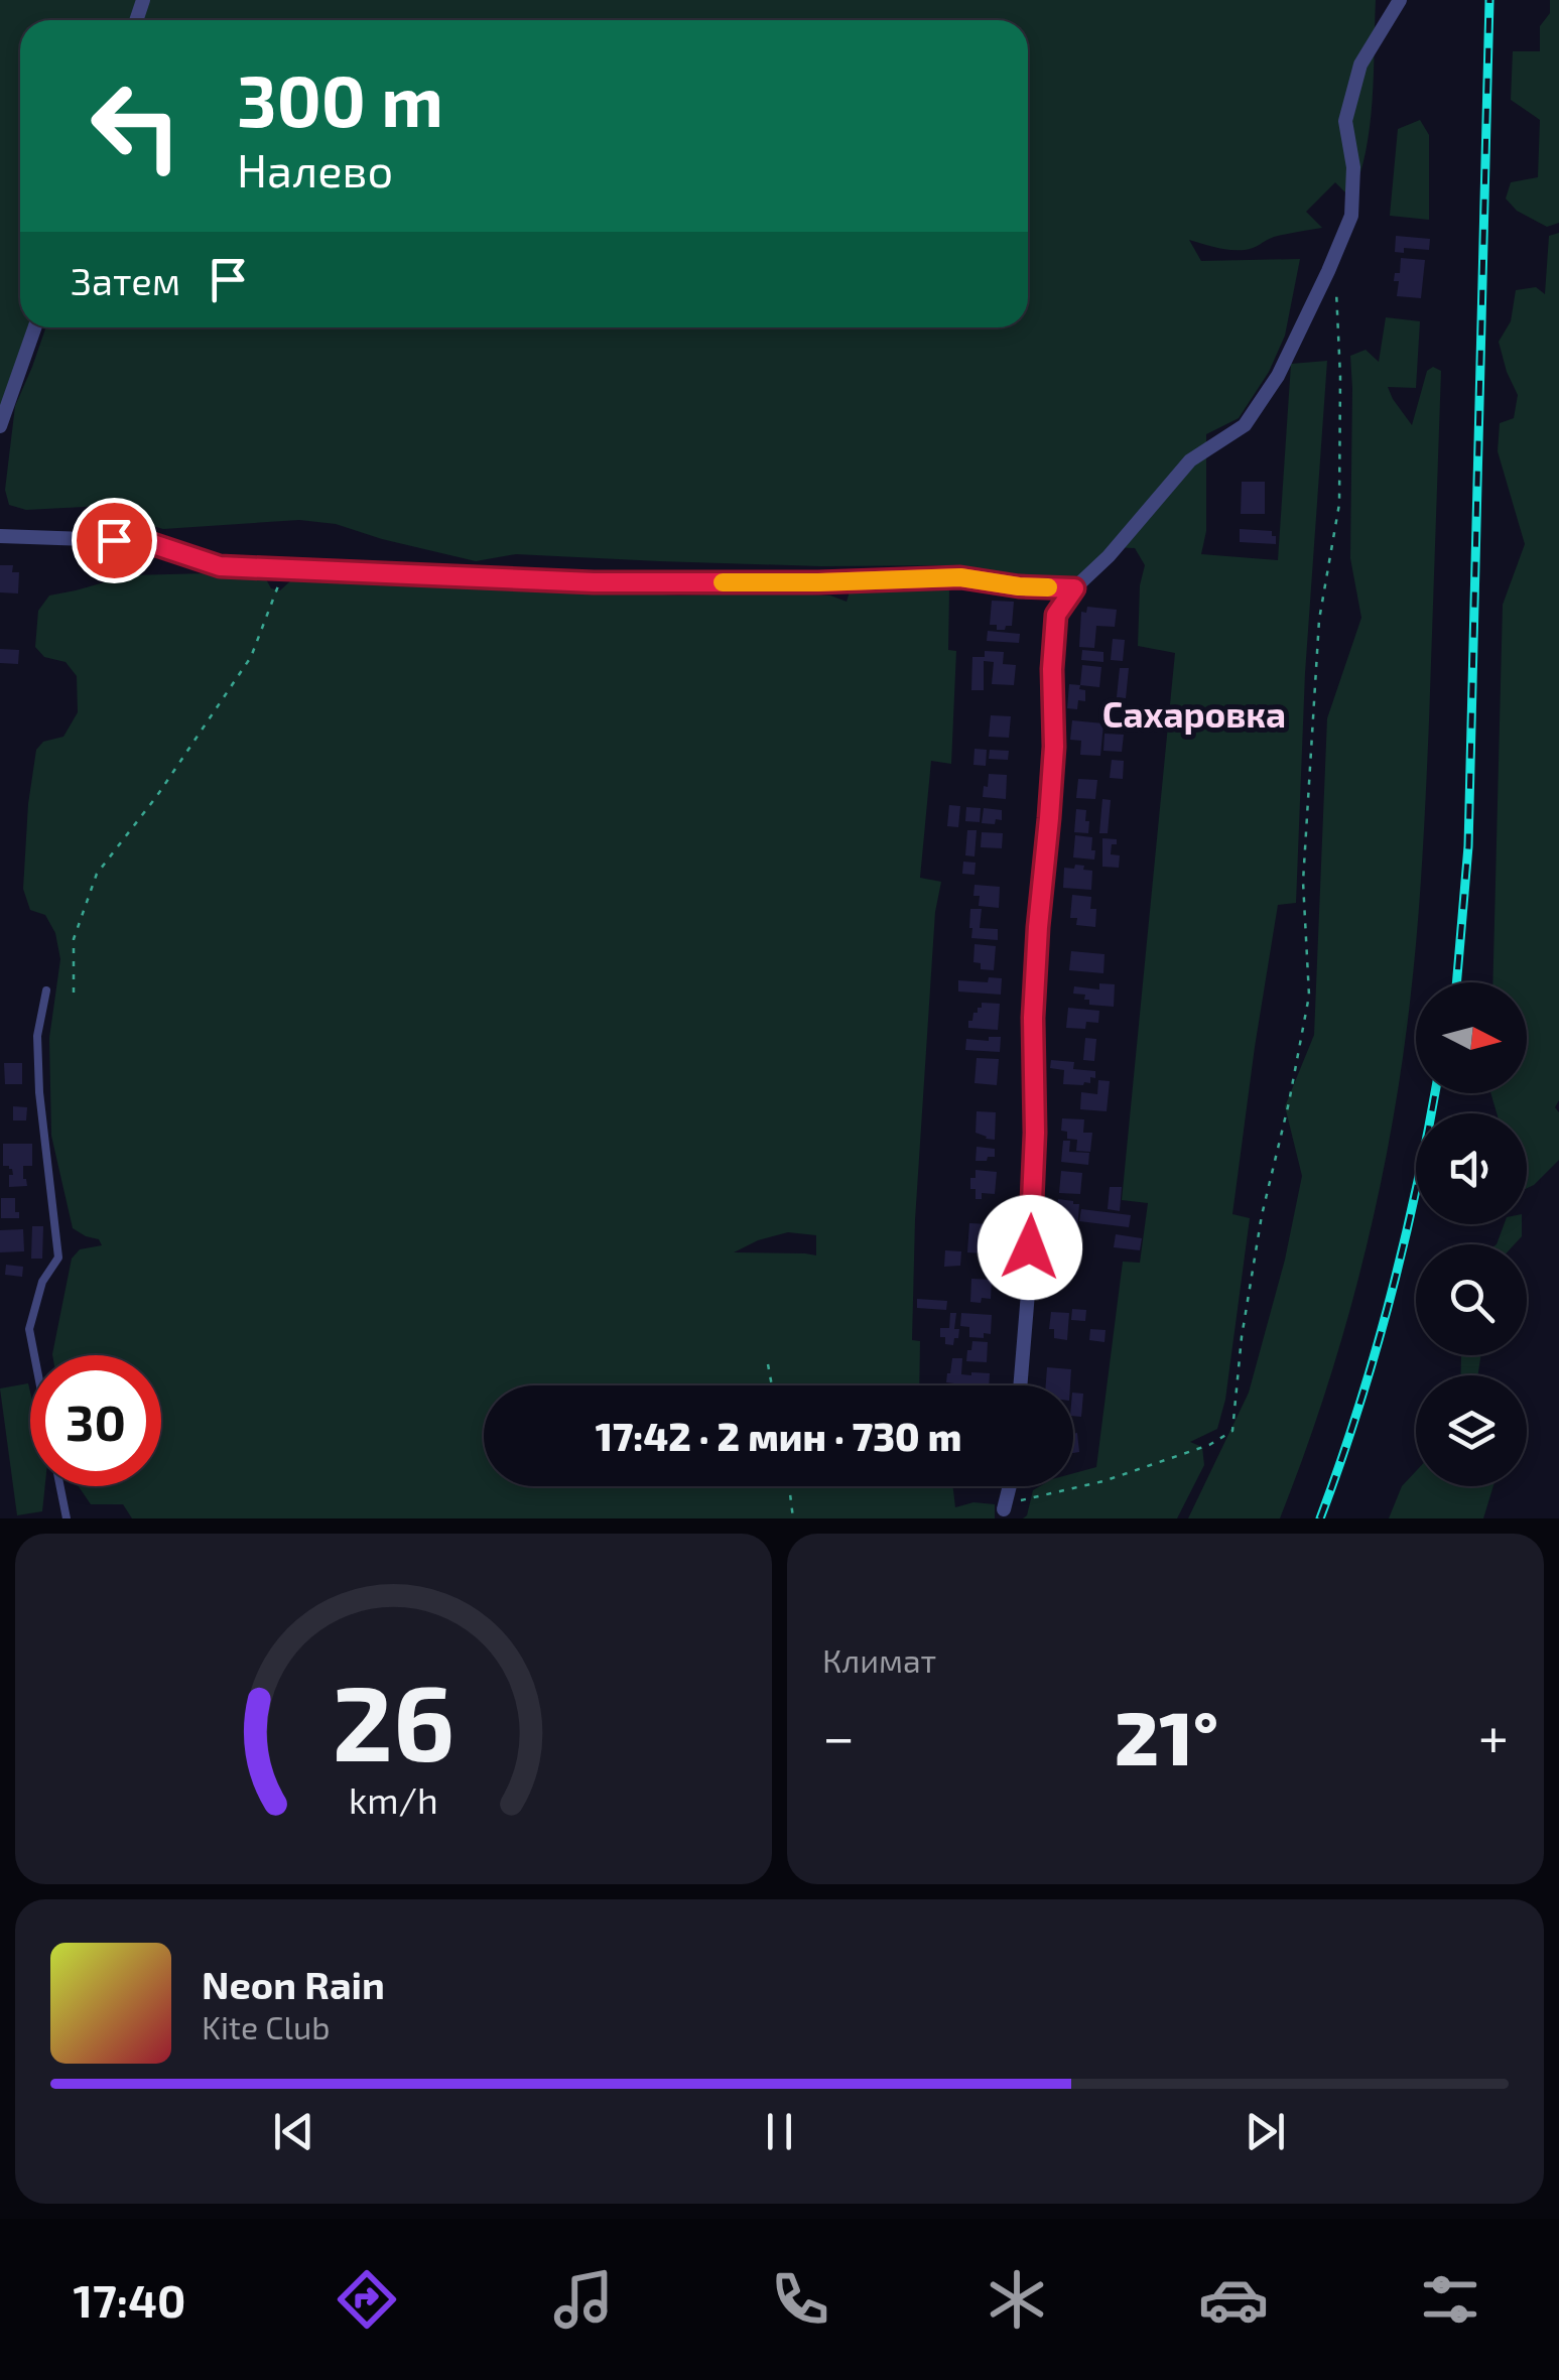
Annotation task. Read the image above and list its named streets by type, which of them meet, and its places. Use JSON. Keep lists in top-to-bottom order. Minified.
{"districts":["Сахаровка"],"north":"right","page":{"turn":["300 m","Налево"],"then":"Затем","limit":"30","trip":"17:42 · 2 мин · 730 m","tile":"Климат","heat":["−","21°","+"],"song":["Neon Rain","Kite Club"],"tabs":"17:40","gauge":["26","km/h"]}}
